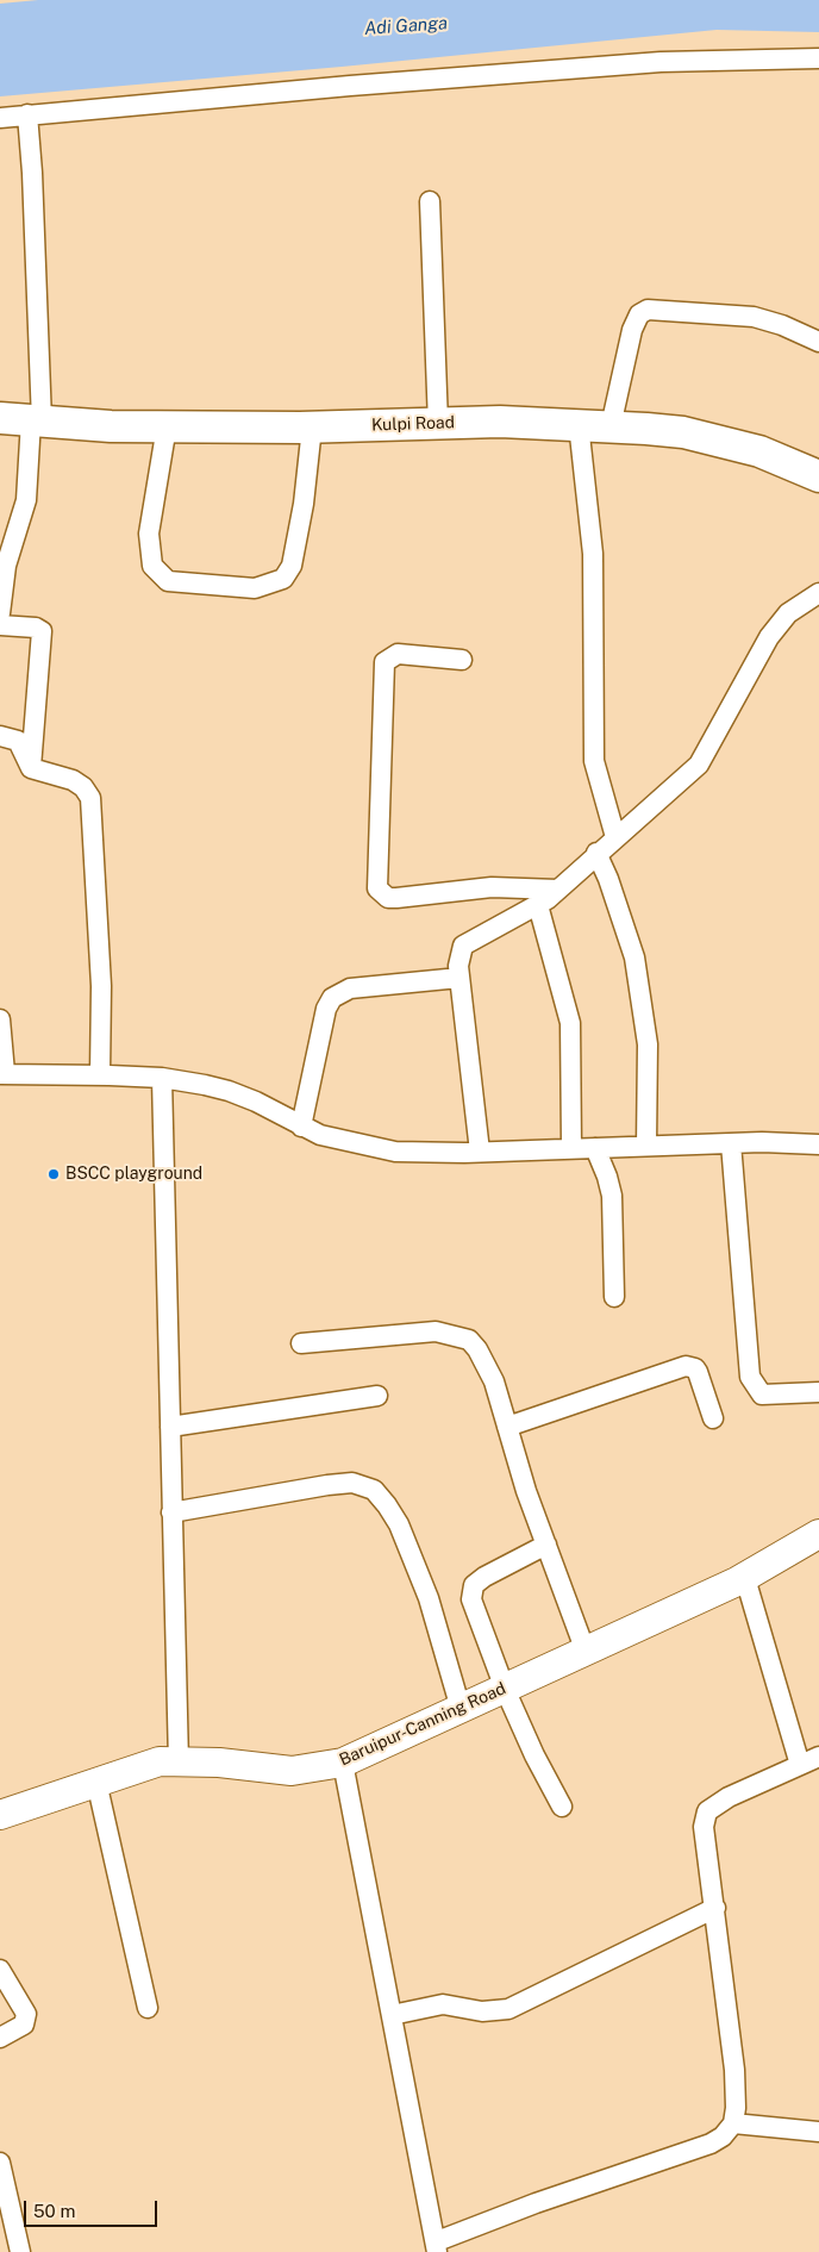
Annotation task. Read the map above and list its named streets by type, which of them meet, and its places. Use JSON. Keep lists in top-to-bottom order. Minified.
{"streets":{"main road":["Kulpi Road","Baruipur-Canning Road"]},"water":["Adi Ganga"],"places":["BSCC playground"],"scale_bar":"50 m"}
